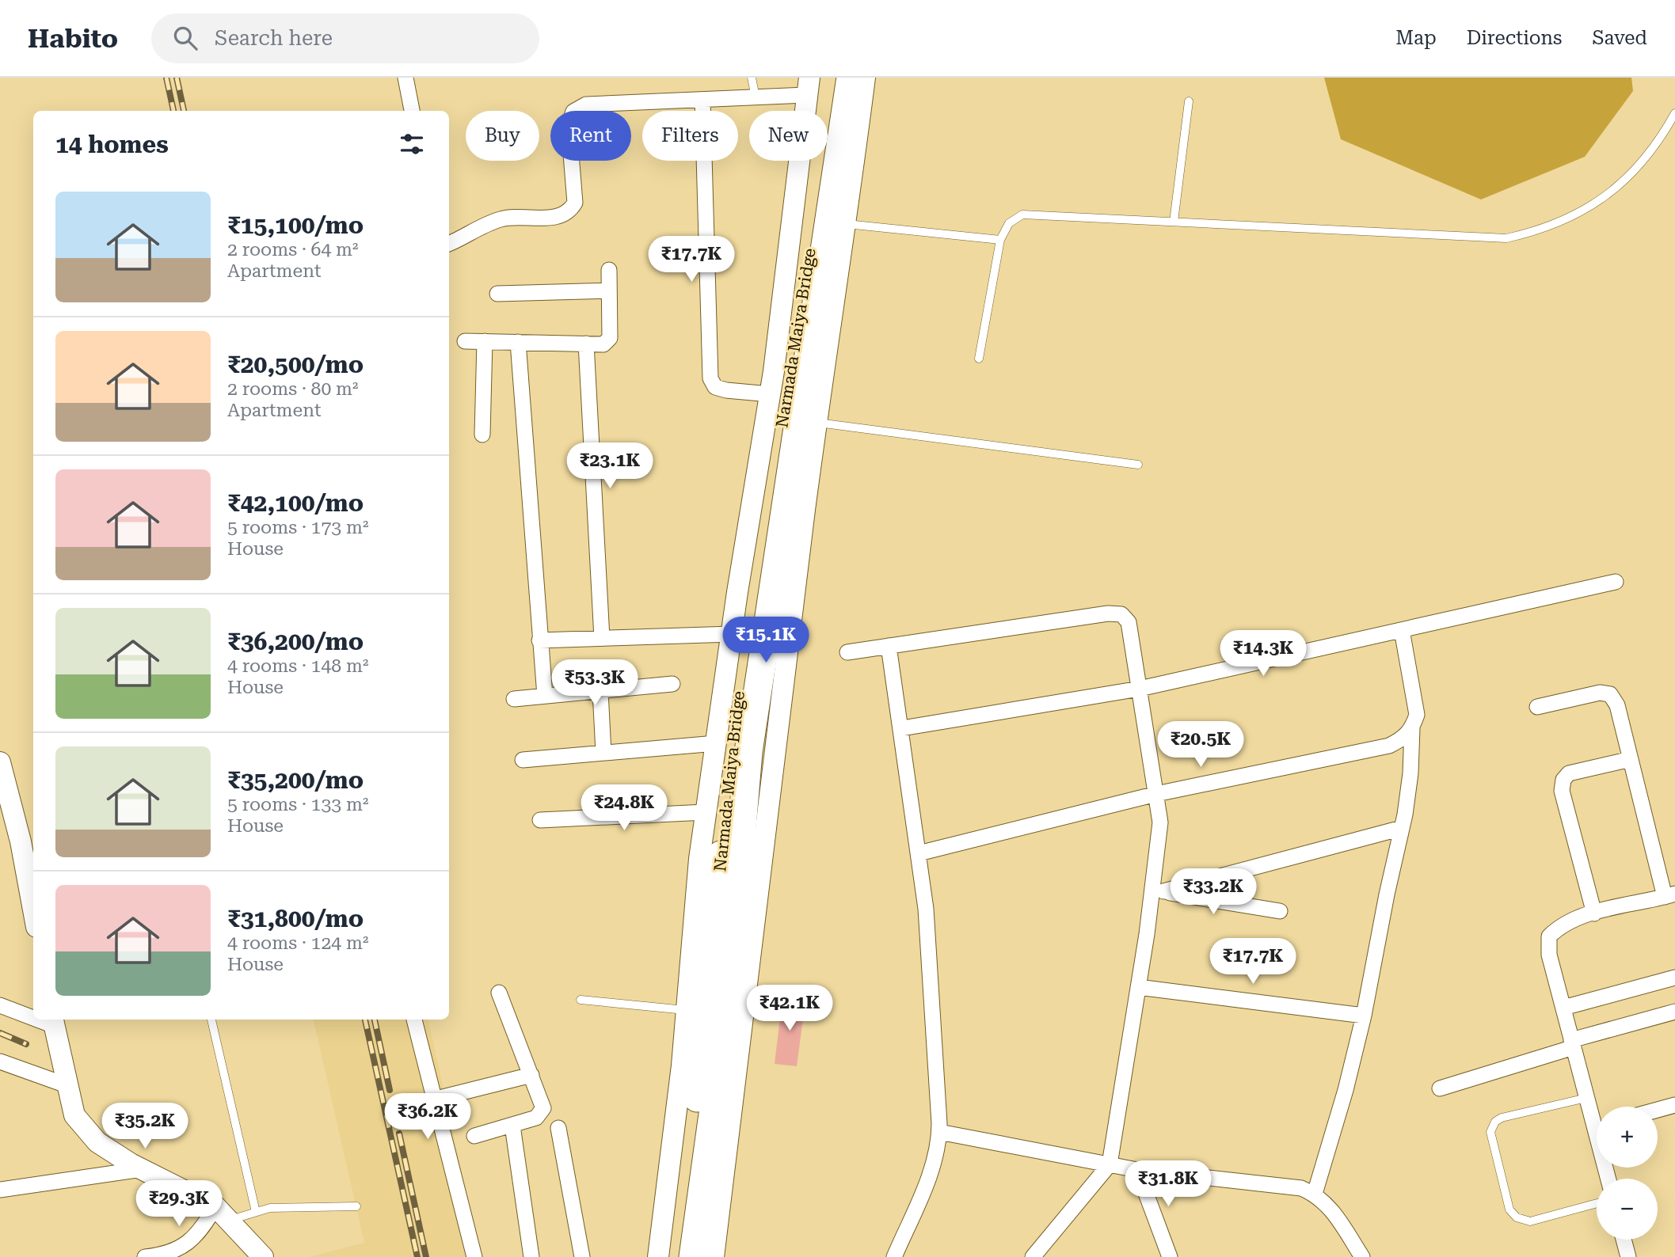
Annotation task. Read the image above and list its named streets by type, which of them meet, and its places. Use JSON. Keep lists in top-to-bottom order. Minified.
{"streets":{"highway":["Narmada Maiya Bridge"]},"page":{"header":"Habito","search":"Search here","nav":["Map","Directions","Saved"],"chip":["Buy","Rent","Filters","New"],"heading":"14 homes","list":[{"name":"₹15,100/mo","note":"2 rooms · 64 m² · Apartment"},{"name":"₹20,500/mo","note":"2 rooms · 80 m² · Apartment"},{"name":"₹42,100/mo","note":"5 rooms · 173 m² · House"},{"name":"₹36,200/mo","note":"4 rooms · 148 m² · House"},{"name":"₹35,200/mo","note":"5 rooms · 133 m² · House"},{"name":"₹31,800/mo","note":"4 rooms · 124 m² · House"}],"price":["₹17.7K","₹23.1K","₹15.1K","₹14.3K","₹53.3K","₹20.5K","₹24.8K","₹33.2K","₹17.7K","₹42.1K","₹36.2K","₹35.2K","₹31.8K","₹29.3K"],"map_buttons":["+","−"]}}
